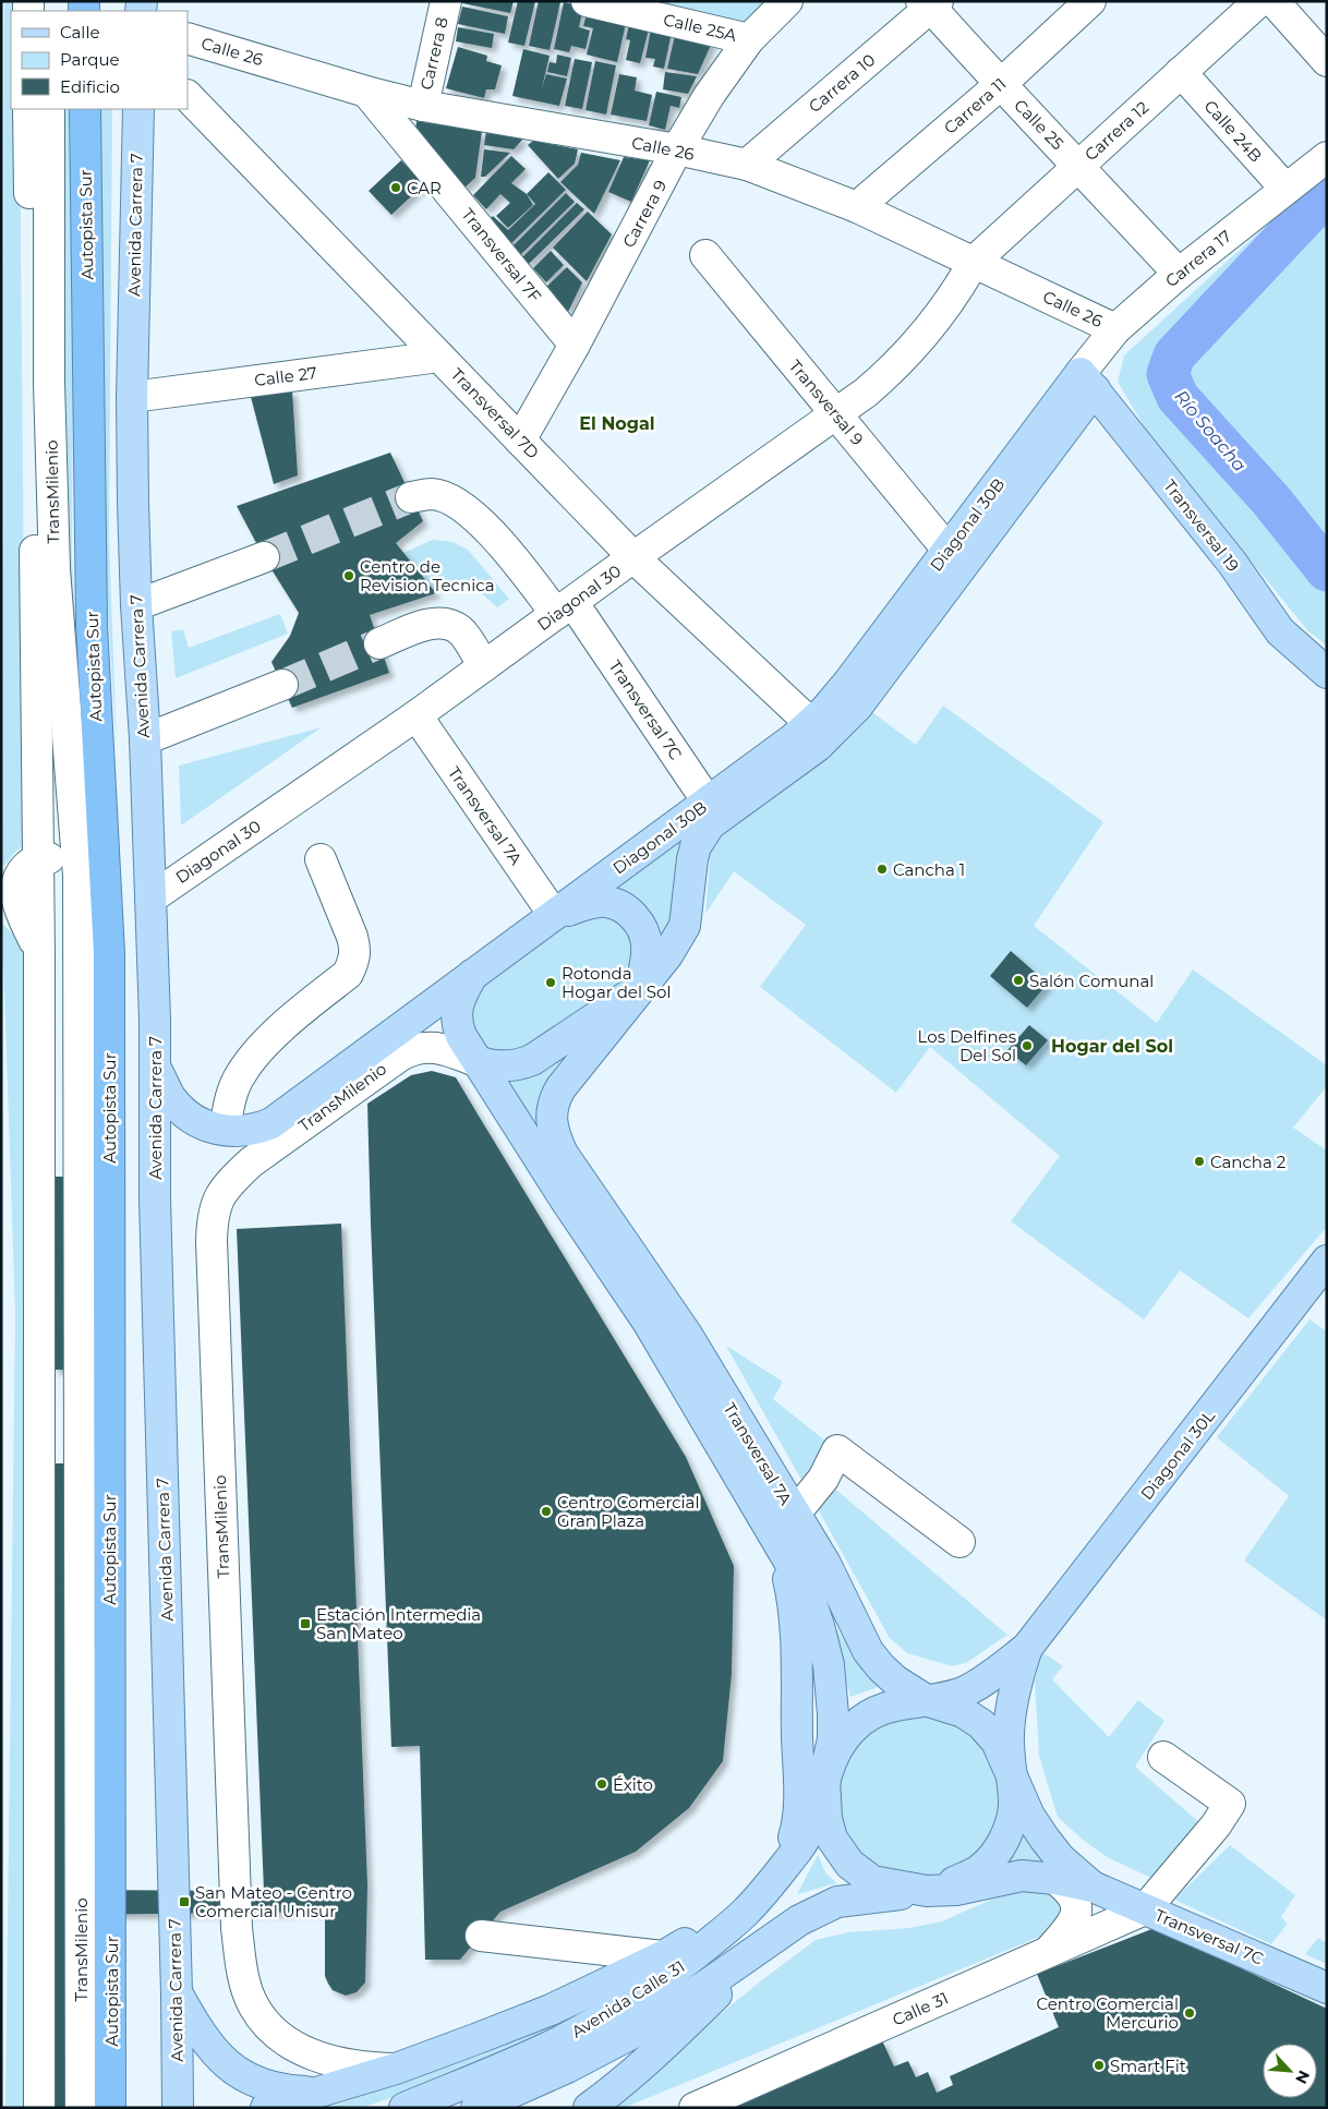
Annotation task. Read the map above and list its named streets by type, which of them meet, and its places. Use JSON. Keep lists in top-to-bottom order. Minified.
{"streets":{"highway":["Autopista Sur"],"main road":["Avenida Carrera 7","Diagonal 30B","Transversal 19","Transversal 7C","Transversal 7A","Diagonal 30L","Avenida Calle 31"],"street":["Calle 25A","Calle 26","Carrera 8","Carrera 10","Carrera 11","Calle 25","Carrera 12","Calle 24B","Carrera 9","Transversal 7F","Carrera 17","Calle 27","Transversal 9","Transversal 7D","TransMilenio","Diagonal 30","Calle 31"]},"crossings":[["Calle 25A","Carrera 9"],["Calle 26","Carrera 8"],["Calle 26","Carrera 10"],["Calle 26","Carrera 11"],["Calle 26","Carrera 12"],["Calle 26","Carrera 9"],["Calle 26","Transversal 7F"],["Calle 26","Carrera 17"],["Calle 26","Diagonal 30"],["Carrera 10","Calle 25"],["Carrera 11","Calle 25"],["Calle 25","Carrera 12"],["Calle 25","Carrera 17"],["Carrera 12","Calle 24B"],["Carrera 12","Diagonal 30"],["Calle 24B","Carrera 17"],["Carrera 9","Transversal 7F"],["Carrera 9","Transversal 7D"],["Avenida Carrera 7","Calle 27"],["Avenida Carrera 7","Diagonal 30B"],["Avenida Carrera 7","Diagonal 30"],["Carrera 17","Diagonal 30B"],["Carrera 17","Transversal 19"],["Calle 27","Transversal 7D"],["Transversal 9","Diagonal 30B"],["Transversal 9","Diagonal 30"],["Transversal 7D","Diagonal 30B"],["Transversal 7D","Diagonal 30"],["TransMilenio","Transversal 7A"],["Diagonal 30B","Transversal 19"],["Diagonal 30B","Transversal 7C"],["Diagonal 30B","Transversal 7A"],["Diagonal 30","Transversal 7C"],["Diagonal 30","Transversal 7A"],["Transversal 7C","Transversal 7A"],["Transversal 7C","Avenida Calle 31"],["Transversal 7C","Calle 31"],["Transversal 7A","Avenida Calle 31"]],"districts":["El Nogal","Hogar del Sol"],"water":["Río Soacha"],"places":{"other":["CAR","Centro de Revision Tecnica","Cancha 1","Salón Comunal","Rotonda Hogar del Sol","Los Delfines Del Sol","Cancha 2","Centro Comercial Gran Plaza","Éxito","Centro Comercial Mercurio","Smart Fit"],"transit":["Estación Intermedia San Mateo","San Mateo - Centro Comercial Unisur"]},"legend":["Calle","Parque","Edificio"],"north":"bottom right"}
